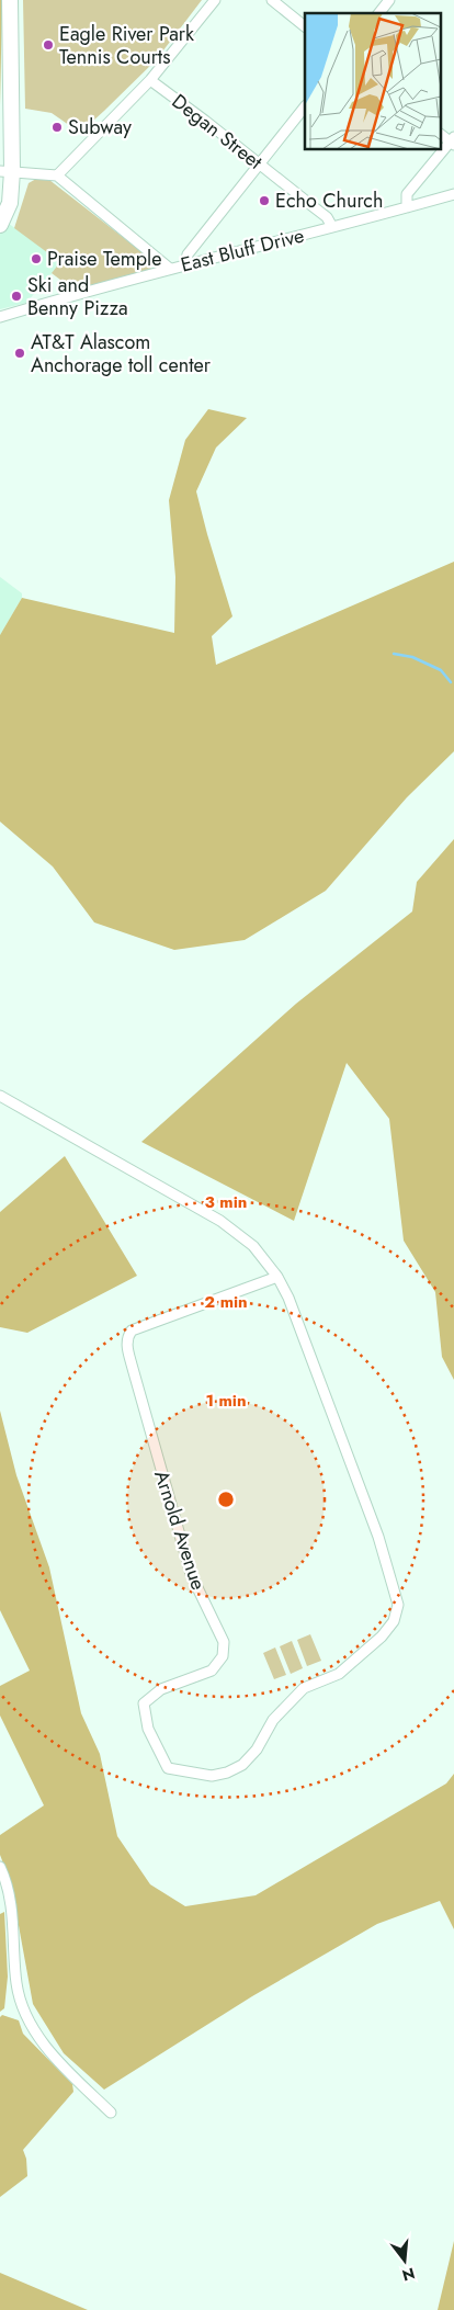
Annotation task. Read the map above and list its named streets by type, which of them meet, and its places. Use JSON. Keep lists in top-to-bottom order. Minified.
{"streets":{"street":["Degan Street","East Bluff Drive","Arnold Avenue"]},"crossings":[["Degan Street","East Bluff Drive"]],"places":["Eagle River Park Tennis Courts","Subway","Echo Church","Praise Temple","Ski and Benny Pizza","AT&T Alascom Anchorage toll center"],"north":"bottom","rings":["3 min","2 min","1 min"]}
